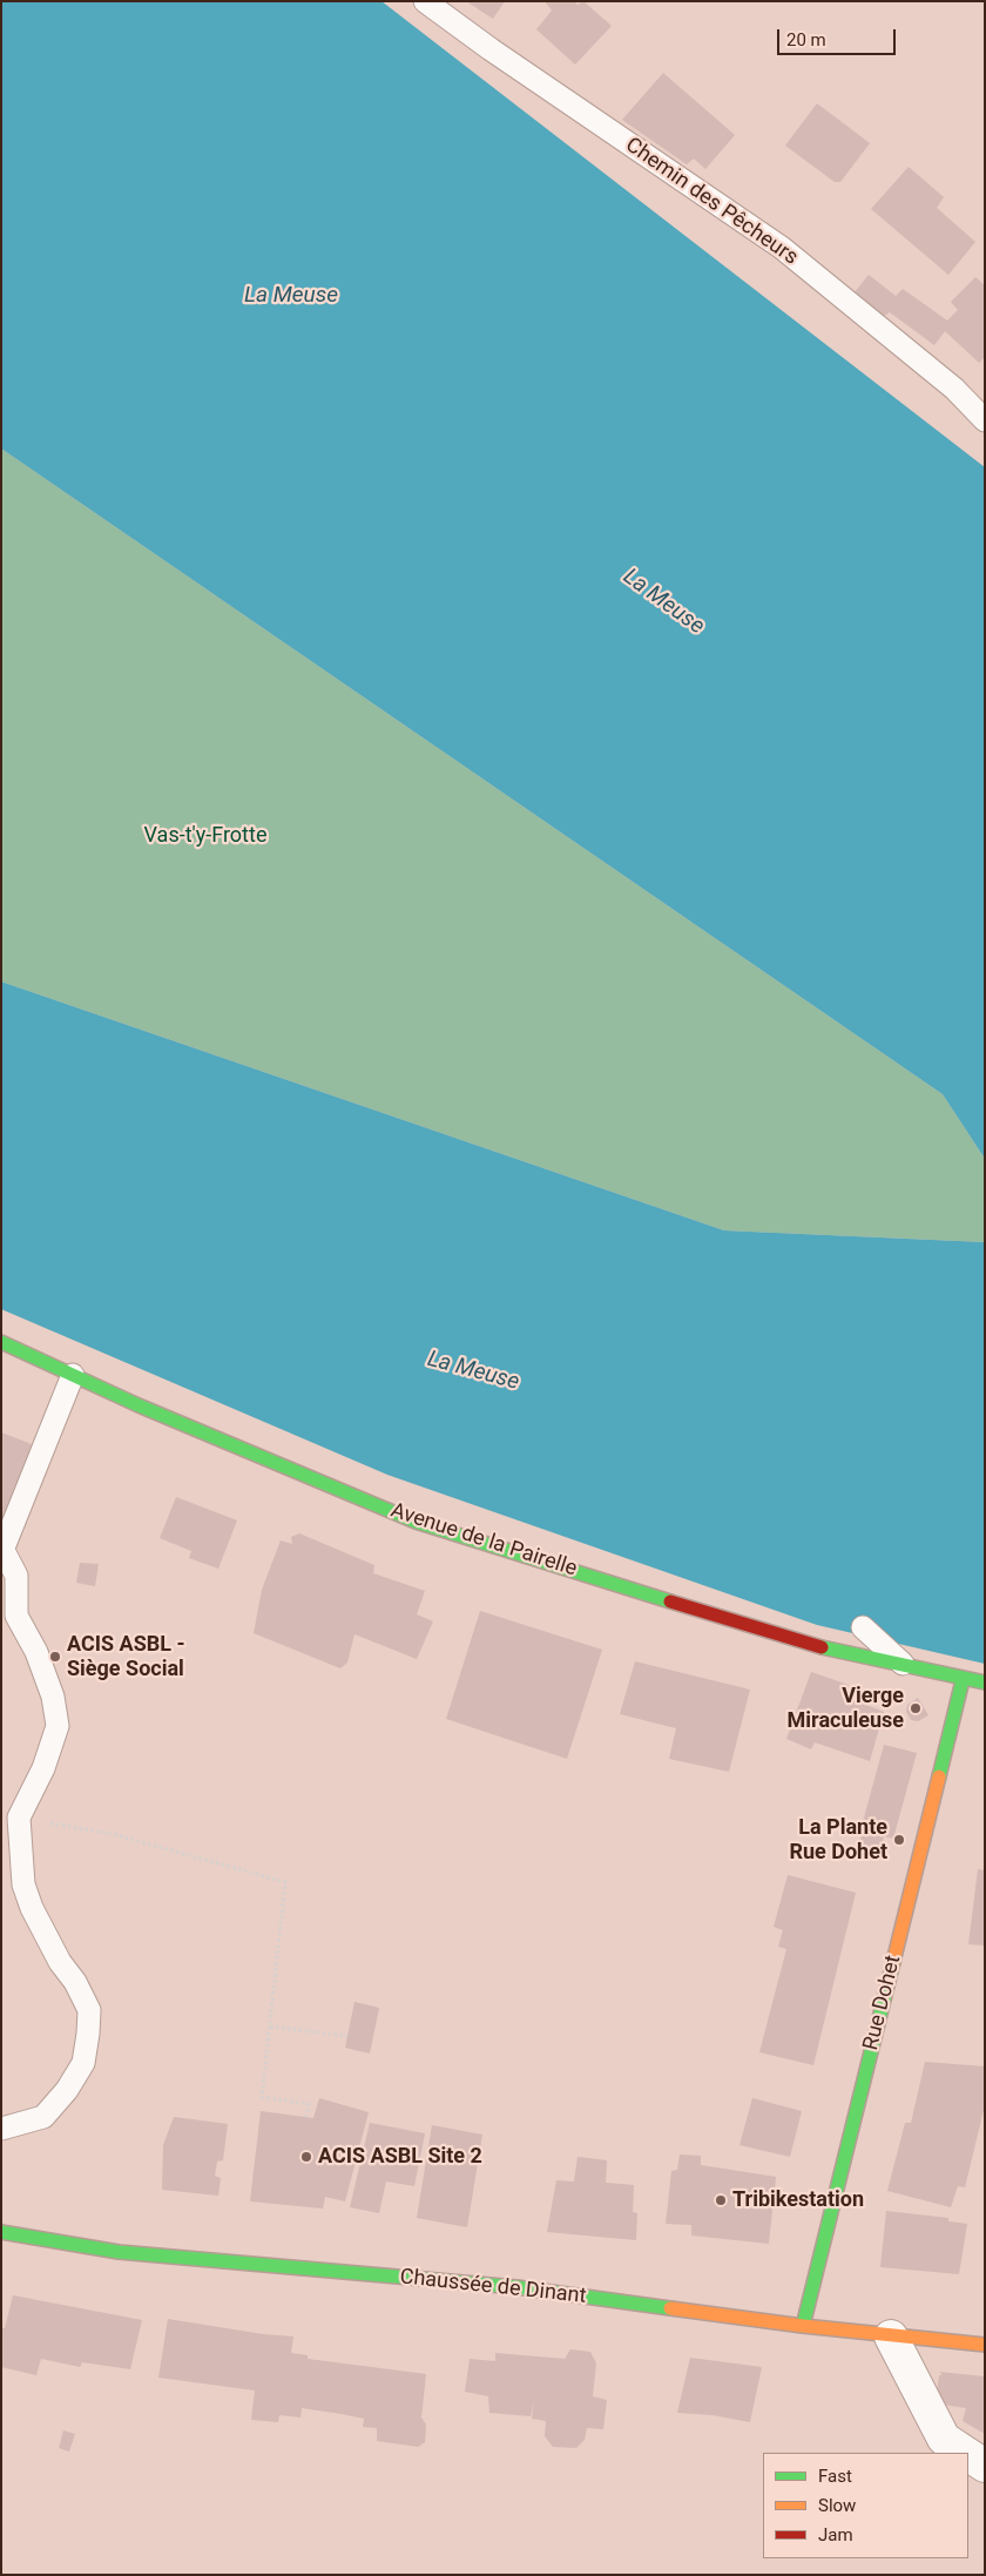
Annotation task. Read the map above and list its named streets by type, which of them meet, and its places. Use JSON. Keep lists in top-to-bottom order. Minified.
{"streets":{"street":["Avenue de la Pairelle","Rue Dohet","Chaussée de Dinant"],"lane":["Chemin des Pêcheurs"]},"crossings":[["Avenue de la Pairelle","Rue Dohet"],["Rue Dohet","Chaussée de Dinant"]],"water":["La Meuse"],"parks":["Vas-t'y-Frotte"],"places":["ACIS ASBL - Siège Social","Vierge Miraculeuse","La Plante Rue Dohet","ACIS ASBL Site 2","Tribikestation"],"legend":["Fast","Slow","Jam"],"scale_bar":"20 m"}
